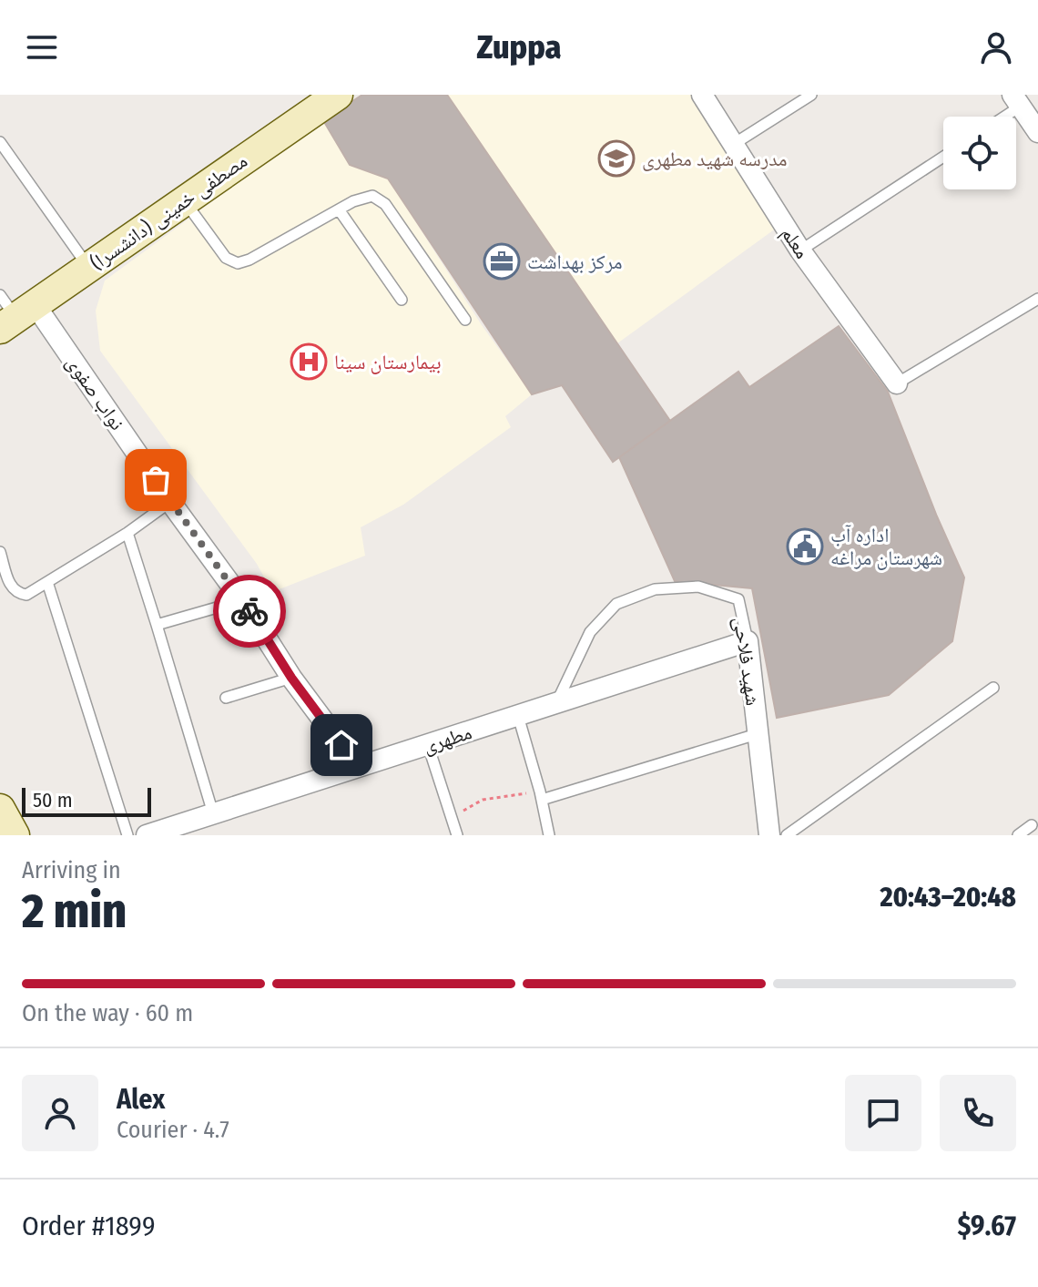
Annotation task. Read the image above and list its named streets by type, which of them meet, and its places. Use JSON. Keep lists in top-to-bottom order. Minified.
{"streets":{"street":["مصطفی خمینی (دانشسرا)","معلم","نواب صفوی","شهید فلاحی","مطهری"]},"crossings":[["مصطفی خمینی (دانشسرا)","نواب صفوی"],["نواب صفوی","مطهری"],["شهید فلاحی","مطهری"]],"places":{"school or university":["مدرسه شهید مطهری"],"office":["مرکز بهداشت"],"hospital":["بیمارستان سینا"],"public building":["اداره آب شهرستان مراغه"]},"scale_bar":"50 m","page":{"header":"Zuppa","scale":"50 m","heading":["2 min","Arriving in","20:43–20:48"],"panel":["Alex","Courier · 4.7","Order #1899","$9.67"],"bar":"On the way · 60 m"}}
